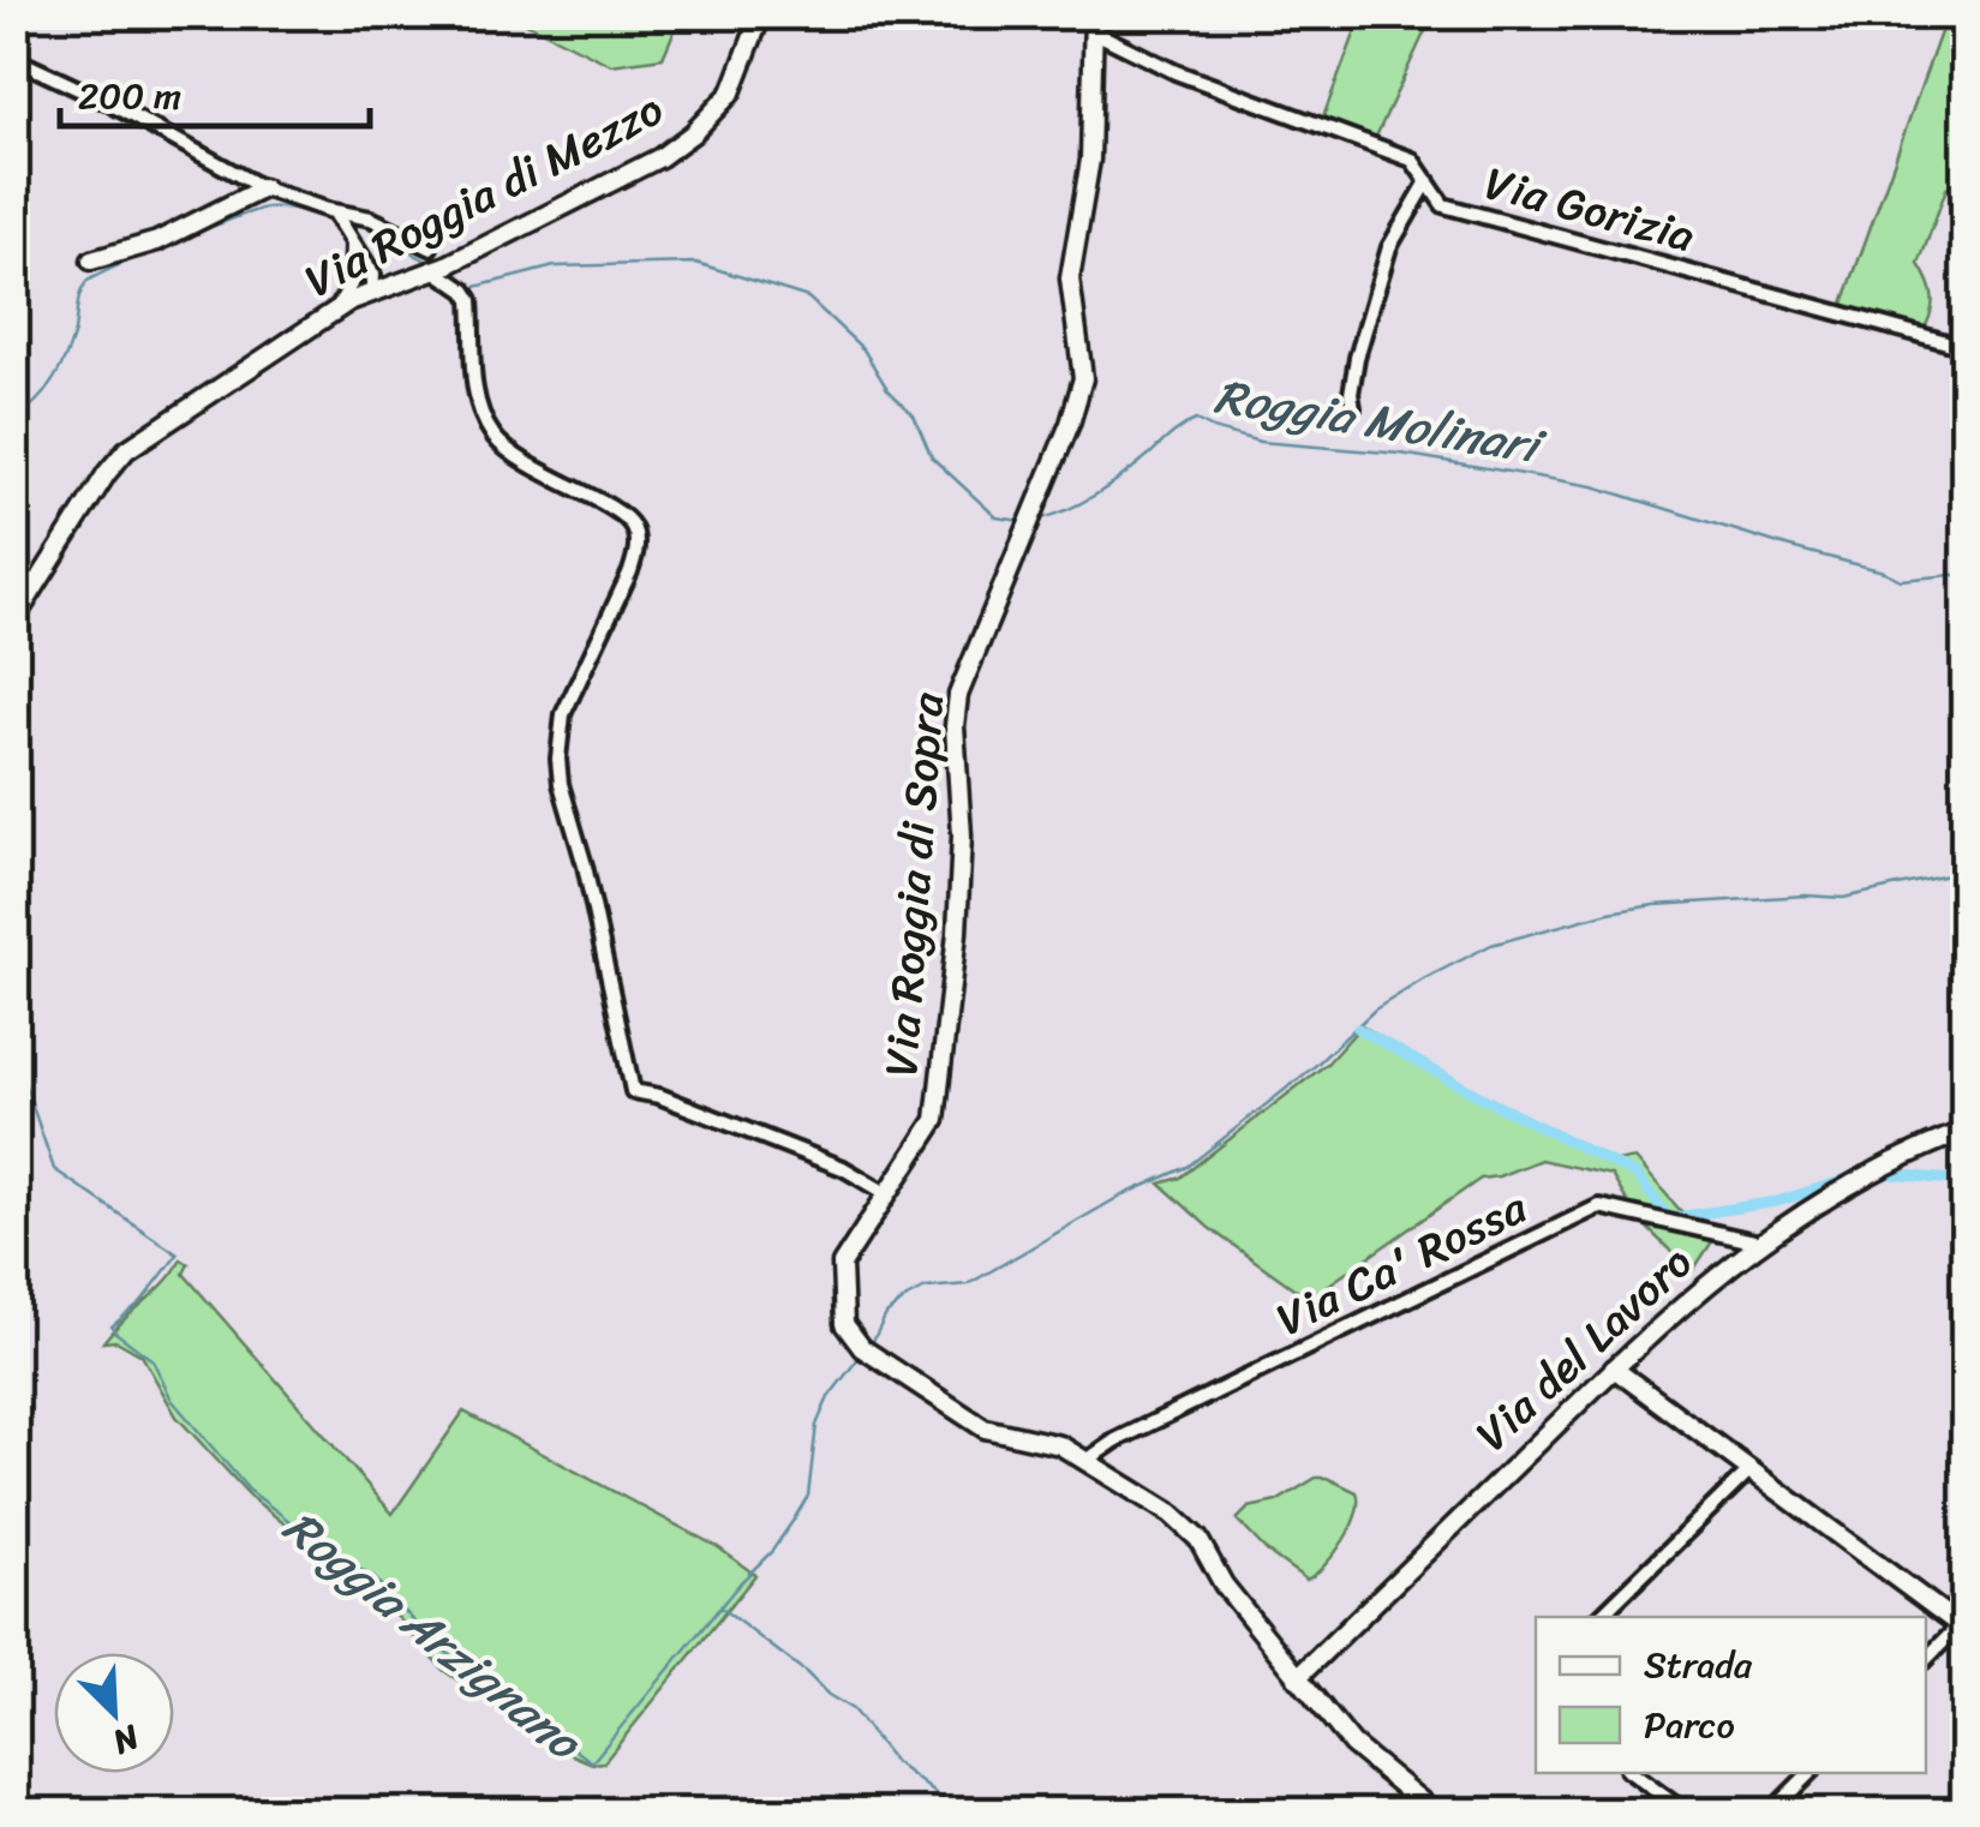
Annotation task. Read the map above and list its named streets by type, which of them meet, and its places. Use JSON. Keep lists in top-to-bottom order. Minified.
{"streets":{"street":["Via Roggia di Mezzo","Via Gorizia","Via Roggia di Sopra","Via Ca' Rossa","Via del Lavoro"]},"crossings":[["Via Gorizia","Via Roggia di Sopra"],["Via Roggia di Sopra","Via Ca' Rossa"],["Via Ca' Rossa","Via del Lavoro"]],"water":["Roggia Molinari","Roggia Arzignano"],"legend":["Strada","Parco"],"scale_bar":"200 m","north":"bottom right"}
